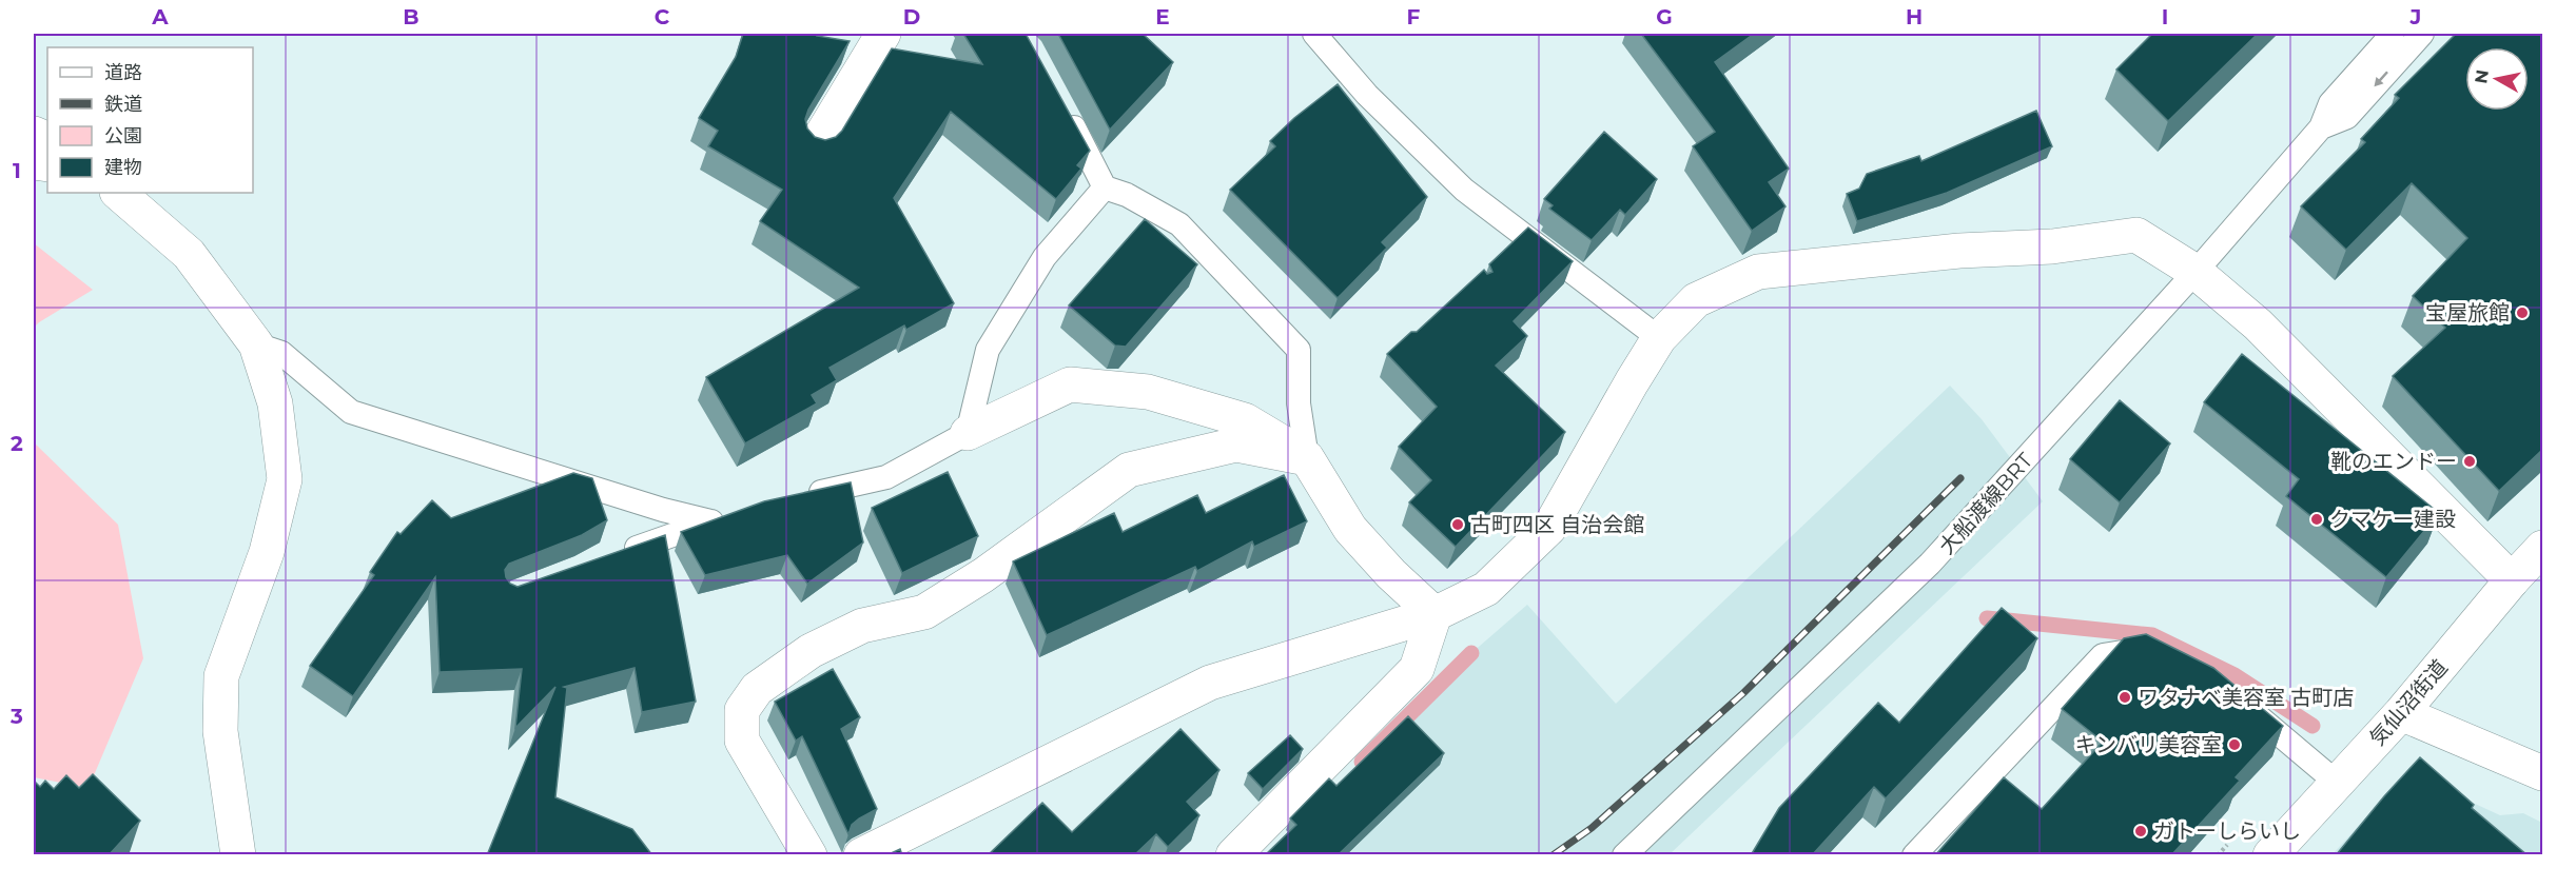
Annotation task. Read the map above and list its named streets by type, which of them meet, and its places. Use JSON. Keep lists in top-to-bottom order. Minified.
{"streets":{"street":["気仙沼街道"],"lane":["大船渡線BRT"]},"places":["宝屋旅館","靴のエンドー","クマケー建設","古町四区 自治会館","ワタナベ美容室 古町店","キンバリ美容室","ガトーしらいし"],"legend":["道路","鉄道","公園","建物"],"north":"left","grid":{"columns":["A","B","C","D","E","F","G","H","I","J"],"rows":["1","2","3"]}}
